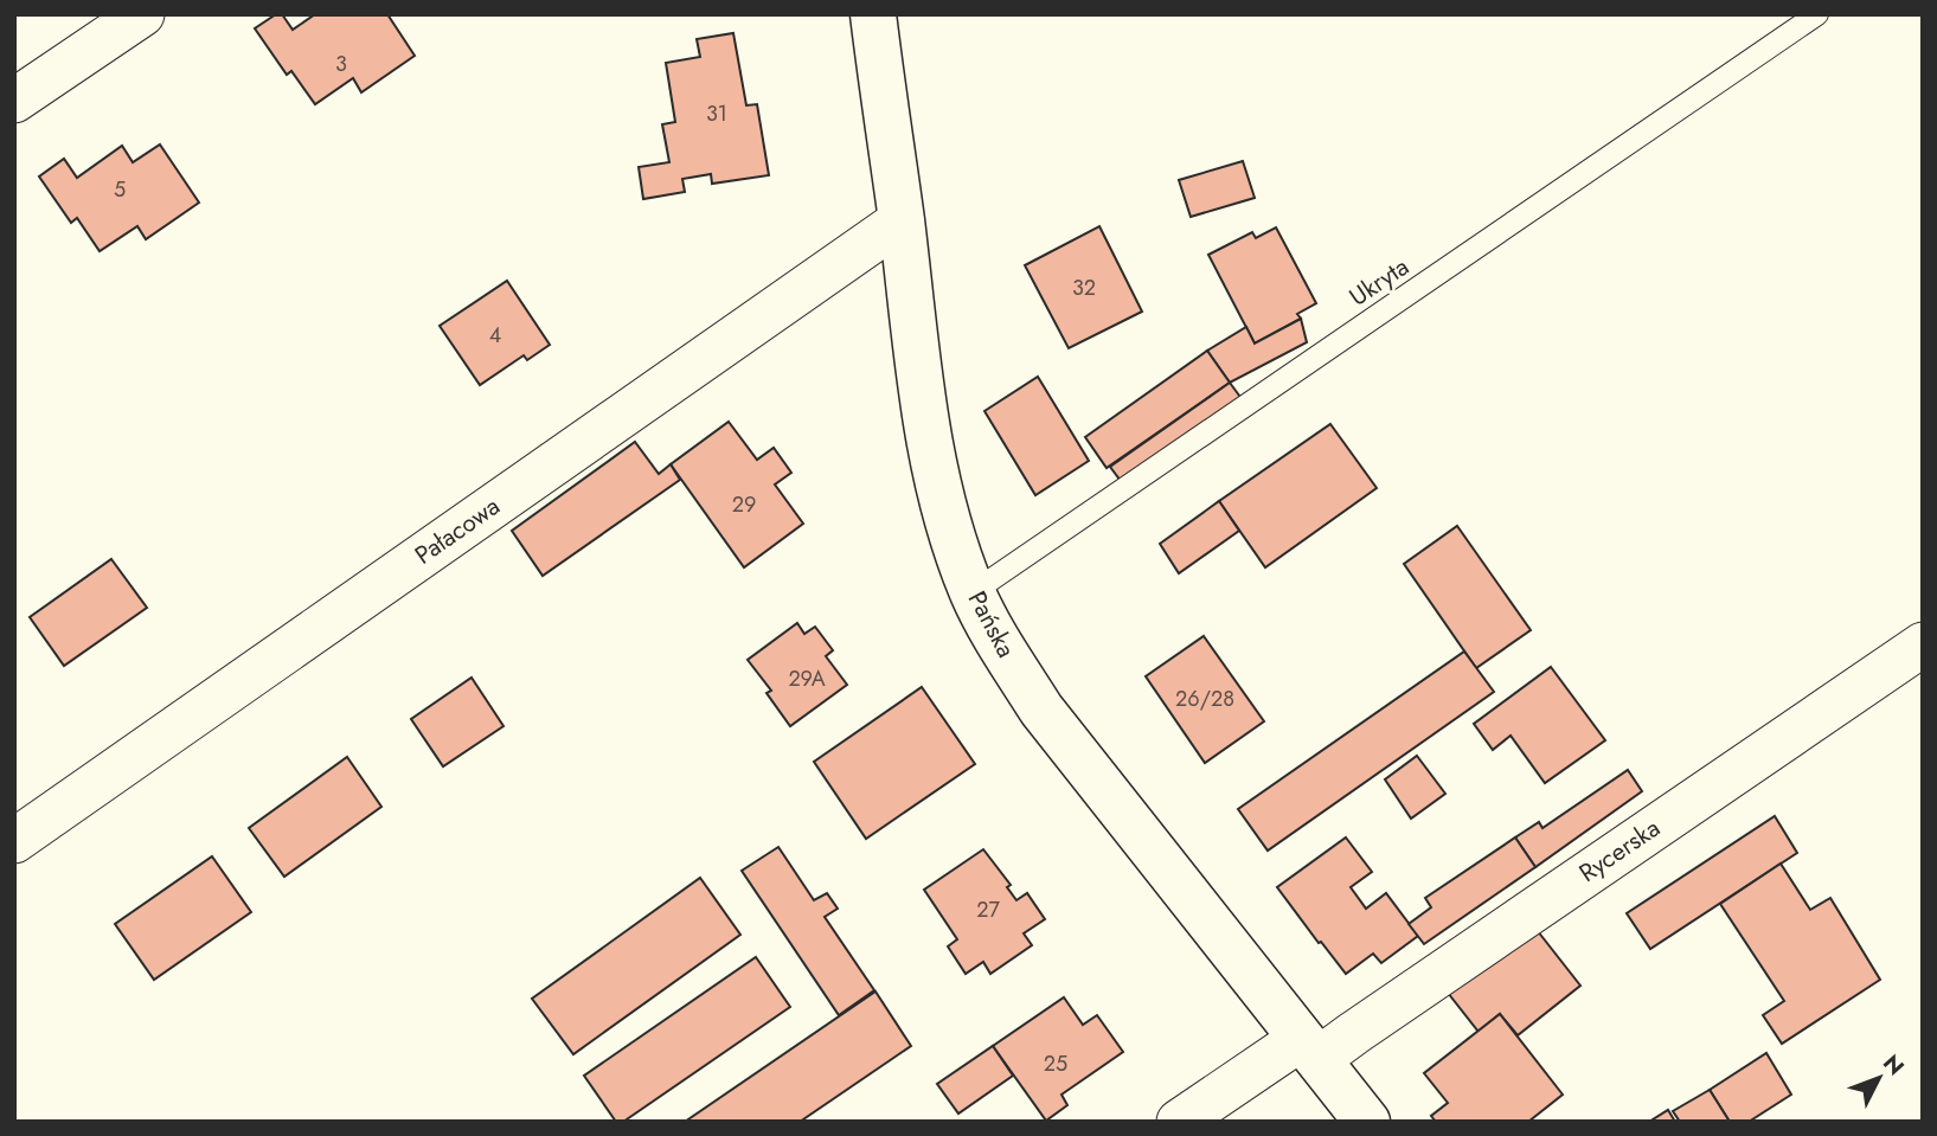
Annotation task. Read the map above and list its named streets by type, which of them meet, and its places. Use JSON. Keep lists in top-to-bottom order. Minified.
{"streets":{"street":["Pałacowa","Pańska","Rycerska"],"lane":["Ukryta"]},"crossings":[["Ukryta","Pańska"],["Pałacowa","Pańska"],["Pańska","Rycerska"]],"house_numbers":["3","31","5","32","4","29","29A","26/28","27","25"],"north":"top right"}
